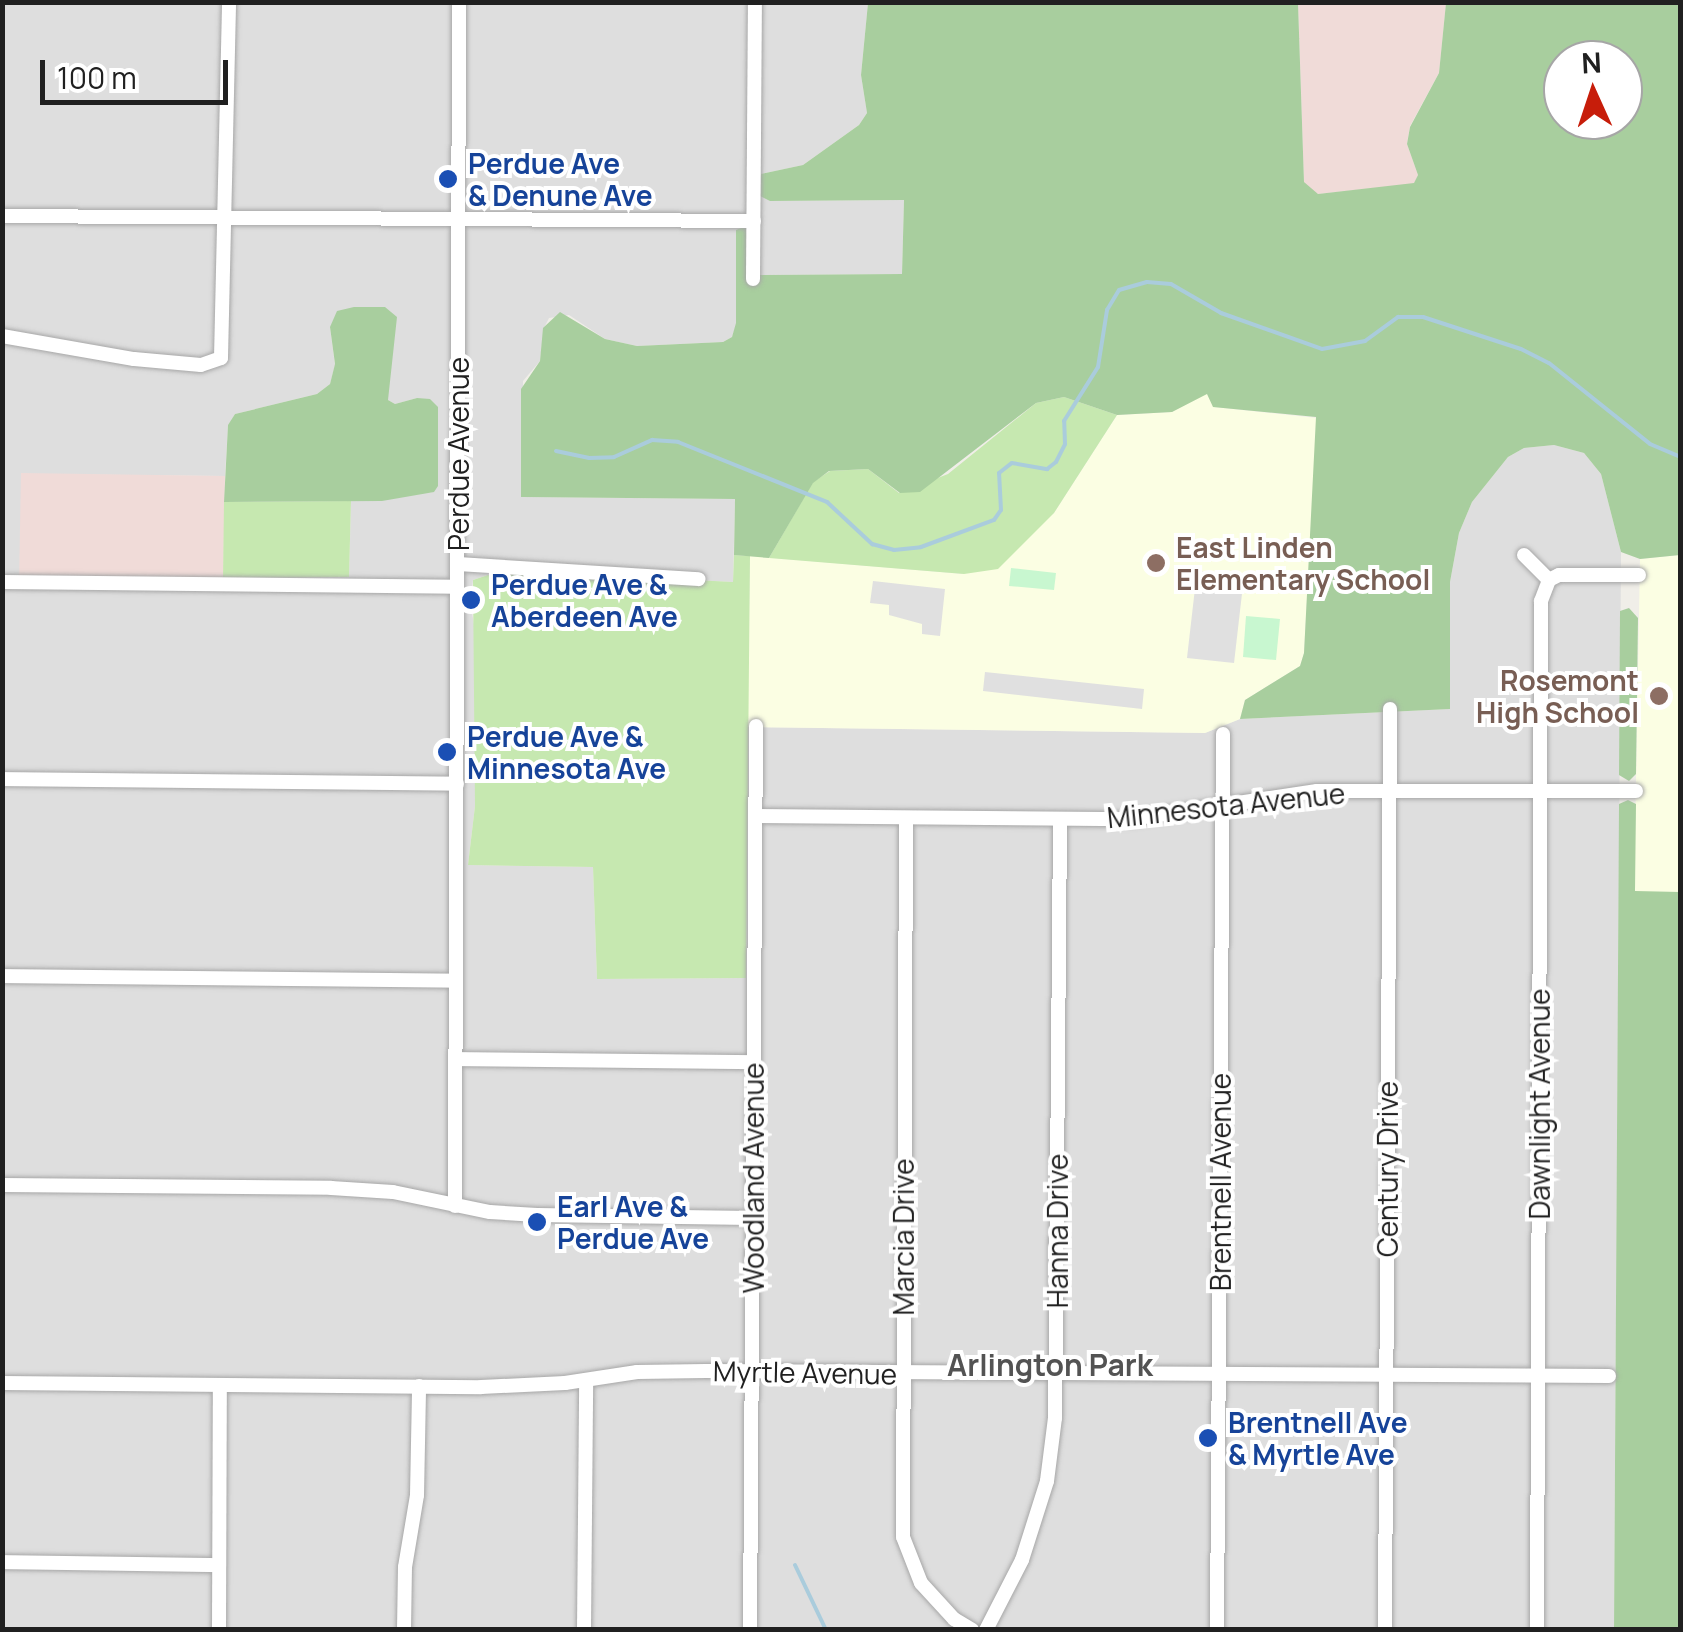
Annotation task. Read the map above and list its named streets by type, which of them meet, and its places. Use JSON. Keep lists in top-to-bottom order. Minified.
{"streets":{"street":["Perdue Avenue","Minnesota Avenue","Dawnlight Avenue","Century Drive","Woodland Avenue","Brentnell Avenue","Hanna Drive","Marcia Drive","Myrtle Avenue"]},"crossings":[["Minnesota Avenue","Dawnlight Avenue"],["Minnesota Avenue","Century Drive"],["Minnesota Avenue","Woodland Avenue"],["Minnesota Avenue","Brentnell Avenue"],["Minnesota Avenue","Hanna Drive"],["Minnesota Avenue","Marcia Drive"],["Dawnlight Avenue","Myrtle Avenue"],["Century Drive","Myrtle Avenue"],["Woodland Avenue","Myrtle Avenue"],["Brentnell Avenue","Myrtle Avenue"],["Hanna Drive","Myrtle Avenue"],["Marcia Drive","Myrtle Avenue"]],"districts":["Arlington Park"],"places":["Perdue Ave & Denune Ave","East Linden Elementary School","Perdue Ave & Aberdeen Ave","Rosemont High School","Perdue Ave & Minnesota Ave","Earl Ave & Perdue Ave","Brentnell Ave & Myrtle Ave"],"scale_bar":"100 m","north":"top"}
